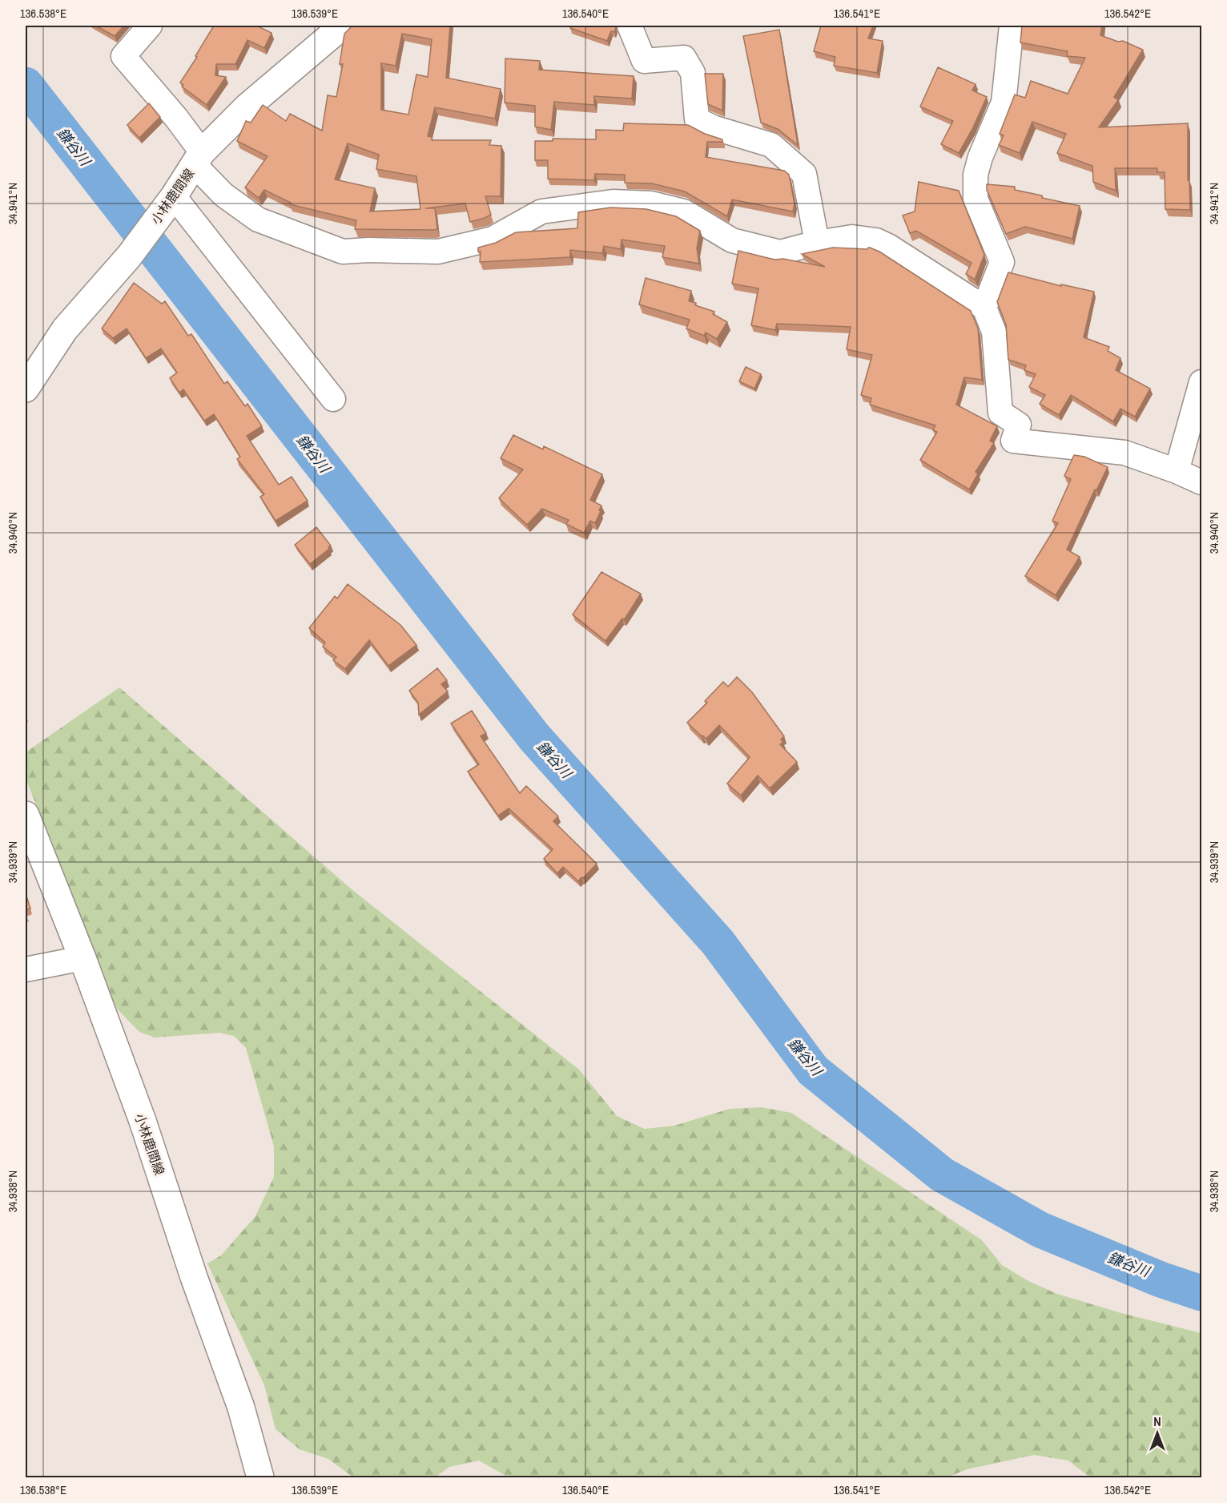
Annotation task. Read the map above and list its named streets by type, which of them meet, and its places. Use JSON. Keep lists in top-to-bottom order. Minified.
{"streets":{"main road":["小林鹿間線"]},"water":["鎌谷川"],"north":"top","coordinates":["136.538°E","136.539°E","136.540°E","136.541°E","136.542°E","34.941°N","34.940°N","34.939°N","34.938°N"]}
